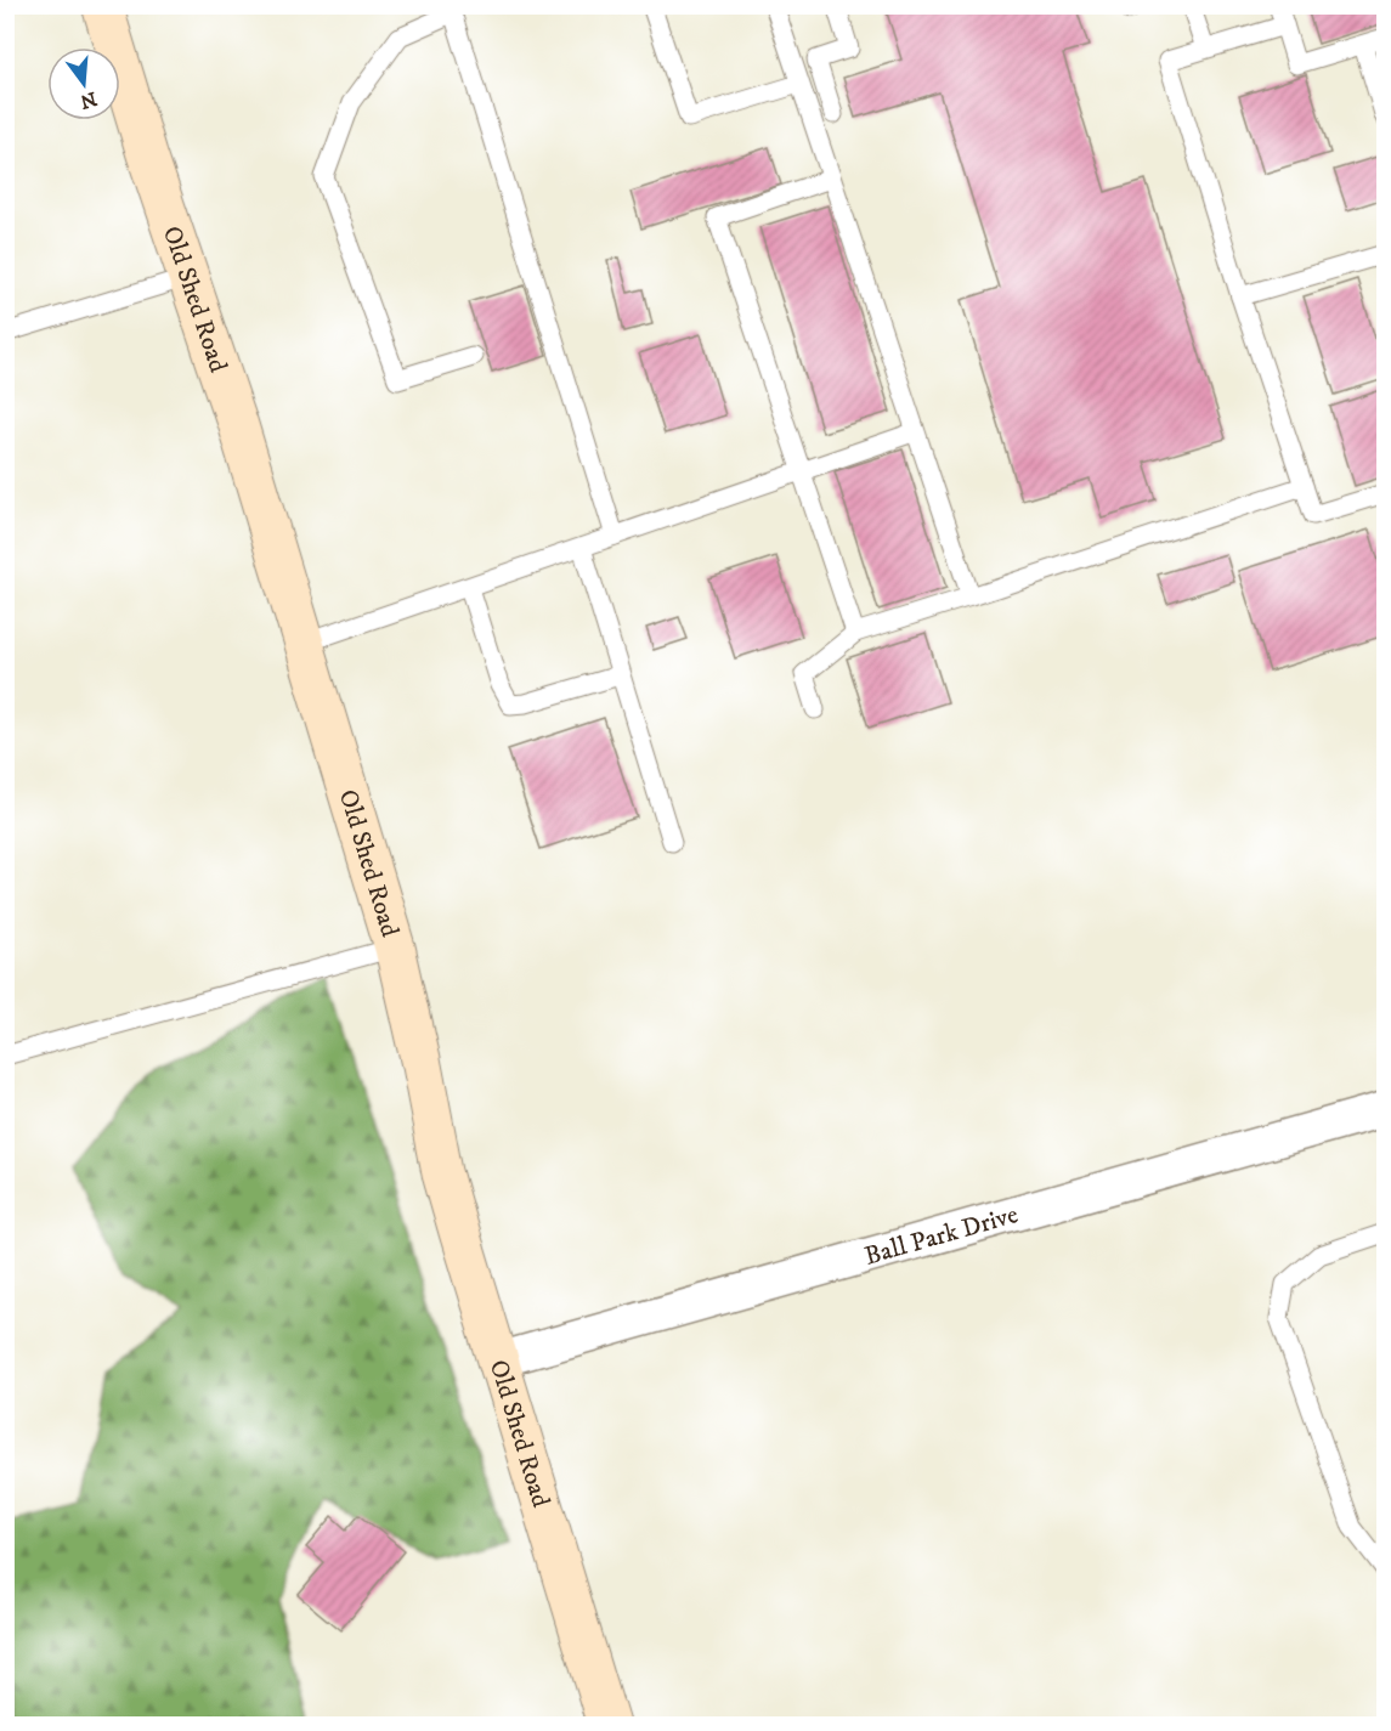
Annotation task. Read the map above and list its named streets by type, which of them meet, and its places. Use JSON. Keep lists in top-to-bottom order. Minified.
{"streets":{"street":["Old Shed Road","Ball Park Drive"]},"crossings":[["Old Shed Road","Ball Park Drive"]],"north":"bottom"}
